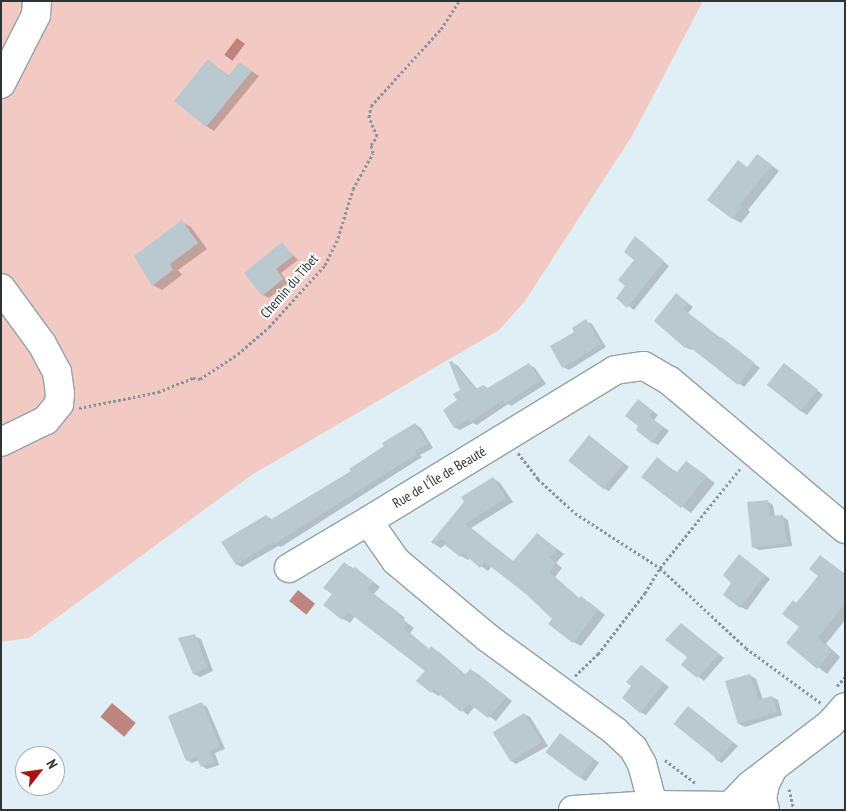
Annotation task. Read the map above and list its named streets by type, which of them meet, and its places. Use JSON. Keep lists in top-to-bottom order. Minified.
{"streets":{"street":["Rue de l'Île de Beauté"],"path":["Chemin du Tibet"]},"north":"top right"}
